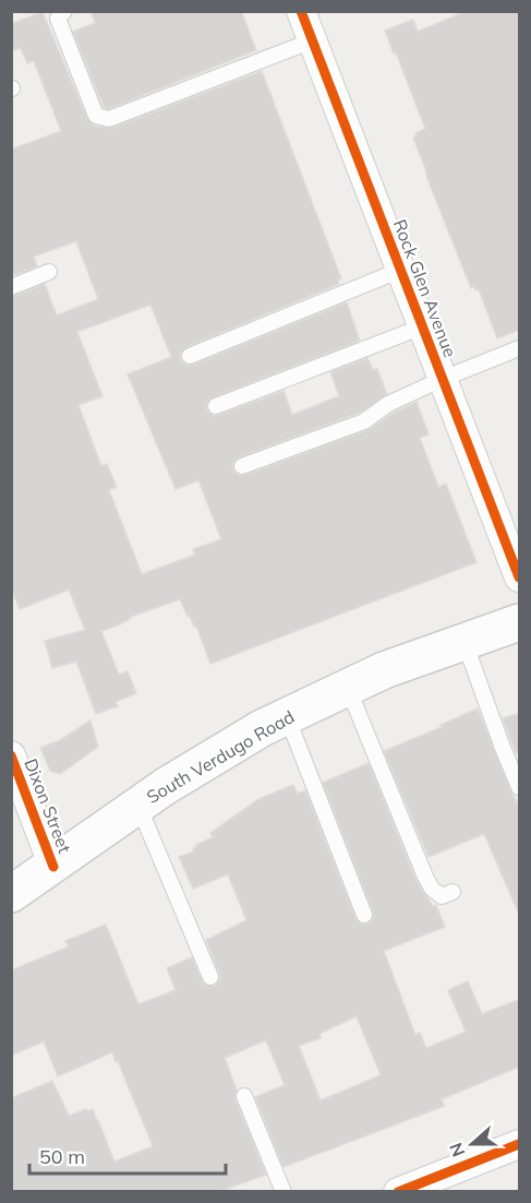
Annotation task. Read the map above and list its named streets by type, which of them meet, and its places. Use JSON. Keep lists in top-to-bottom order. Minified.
{"streets":{"main road":["South Verdugo Road"],"street":["Rock Glen Avenue","Dixon Street"]},"crossings":[["South Verdugo Road","Dixon Street"]],"scale_bar":"50 m","north":"left"}
